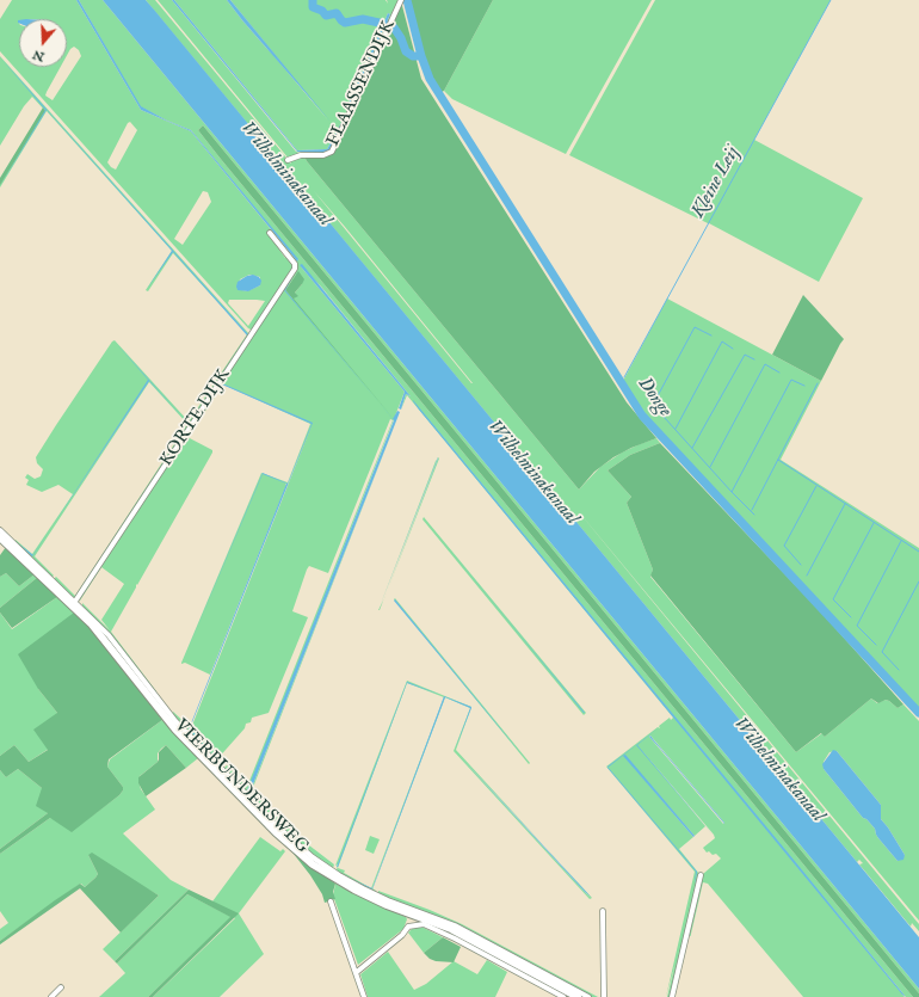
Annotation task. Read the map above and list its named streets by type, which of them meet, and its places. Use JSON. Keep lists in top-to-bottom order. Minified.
{"streets":{"main road":["VIERBUNDERSWEG"],"street":["FLAASSENDIJK","KORTE DIJK"]},"crossings":[["KORTE DIJK","VIERBUNDERSWEG"]],"water":["Wilhelminakanaal","Kleine Leij","Donge"],"north":"bottom"}
